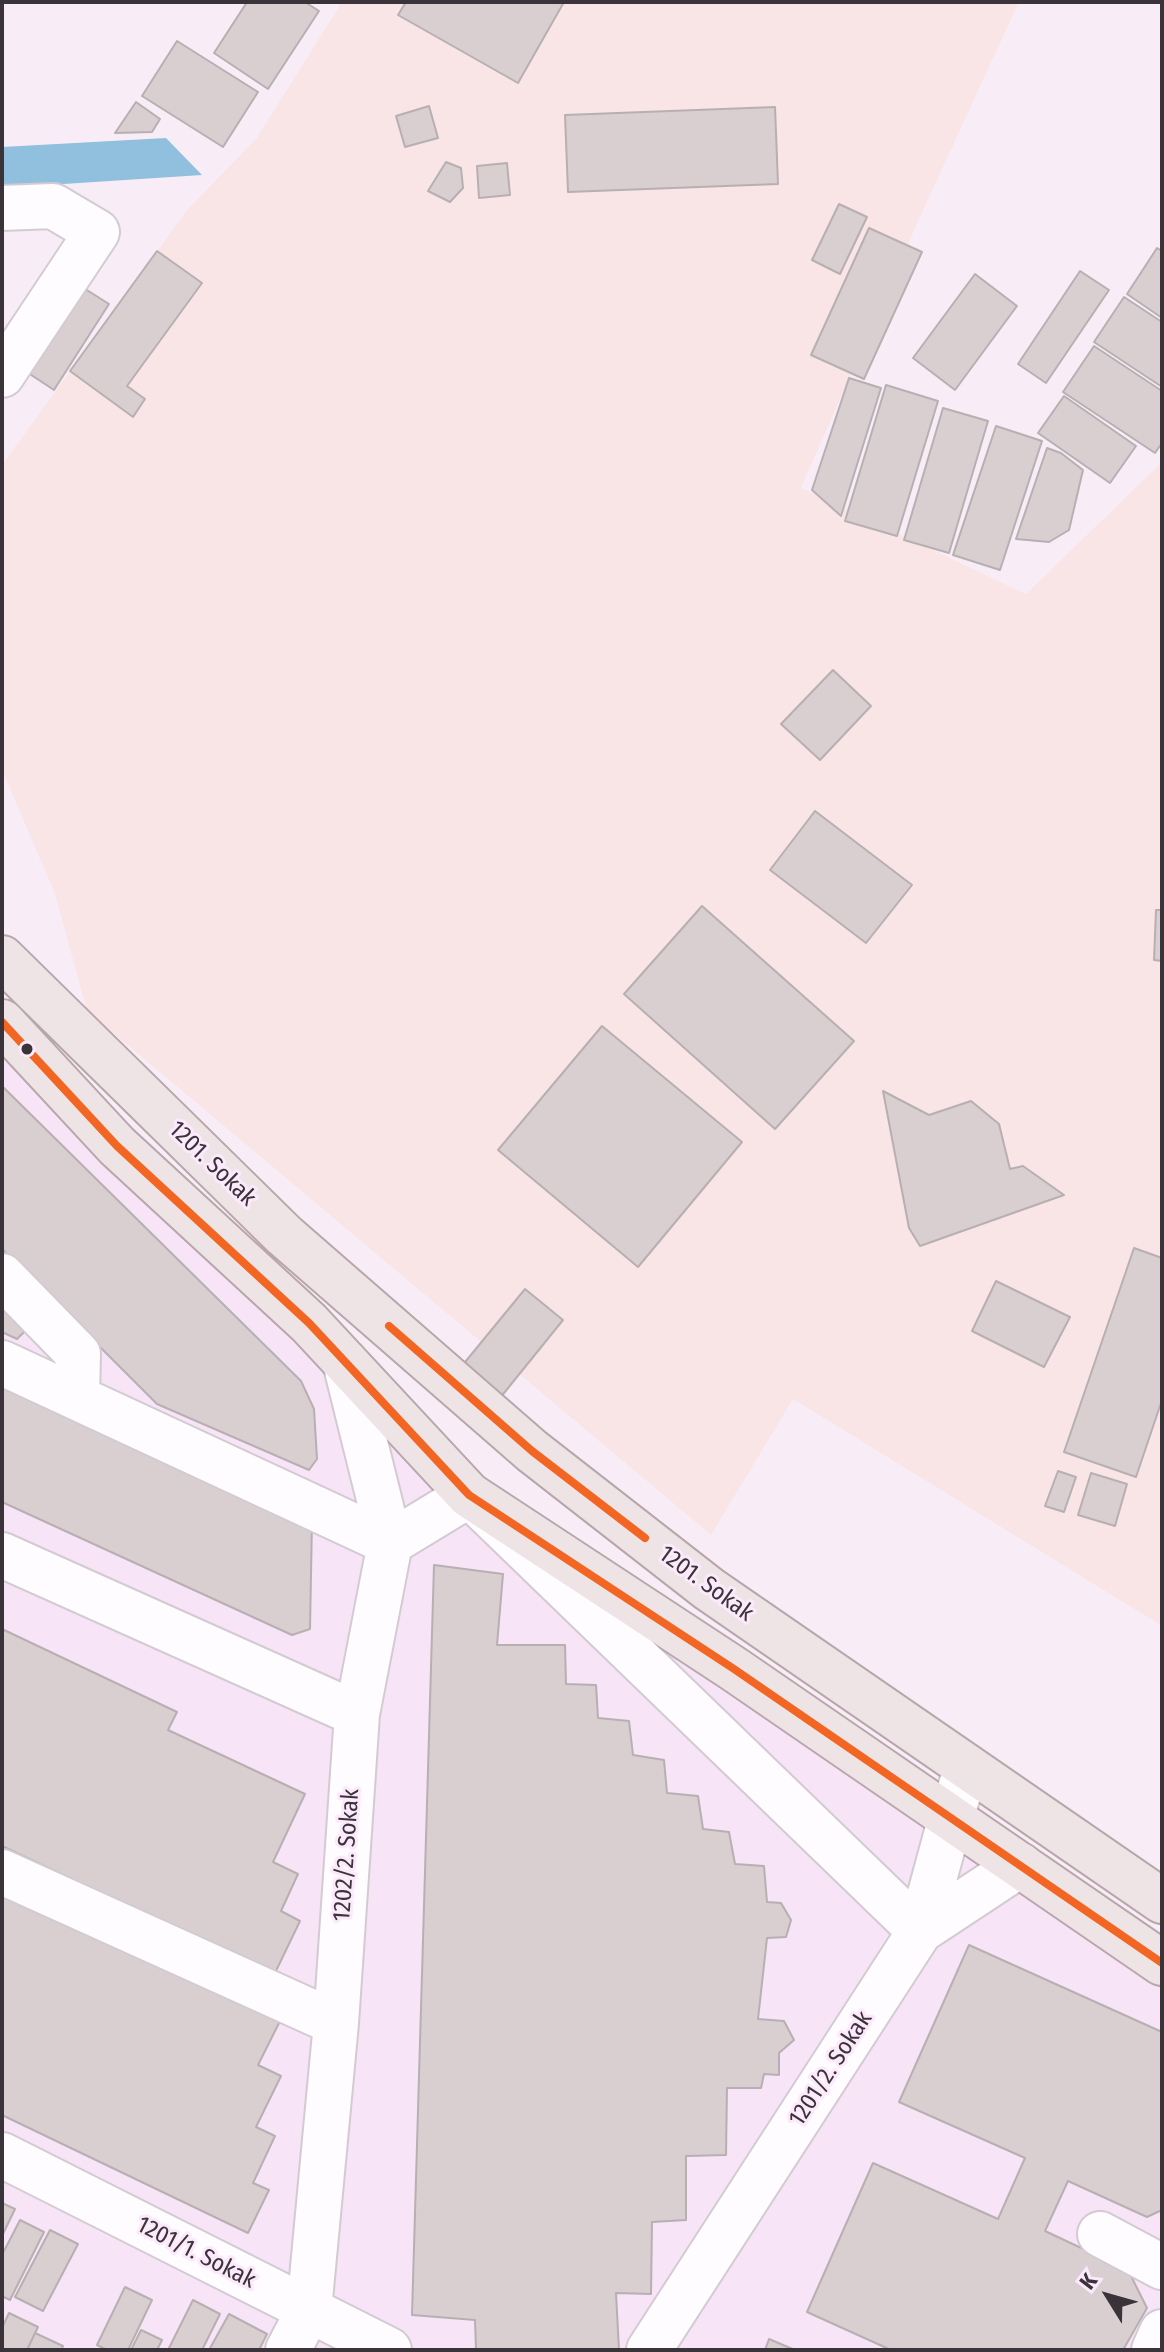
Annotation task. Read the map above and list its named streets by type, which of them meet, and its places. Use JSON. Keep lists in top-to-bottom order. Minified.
{"streets":{"main road":["1201. Sokak"],"street":["1202/2. Sokak","1201/2. Sokak","1201/1. Sokak"]},"crossings":[["1201. Sokak","1202/2. Sokak"],["1201. Sokak","1201/2. Sokak"],["1202/2. Sokak","1201/1. Sokak"]],"north":"top left"}
